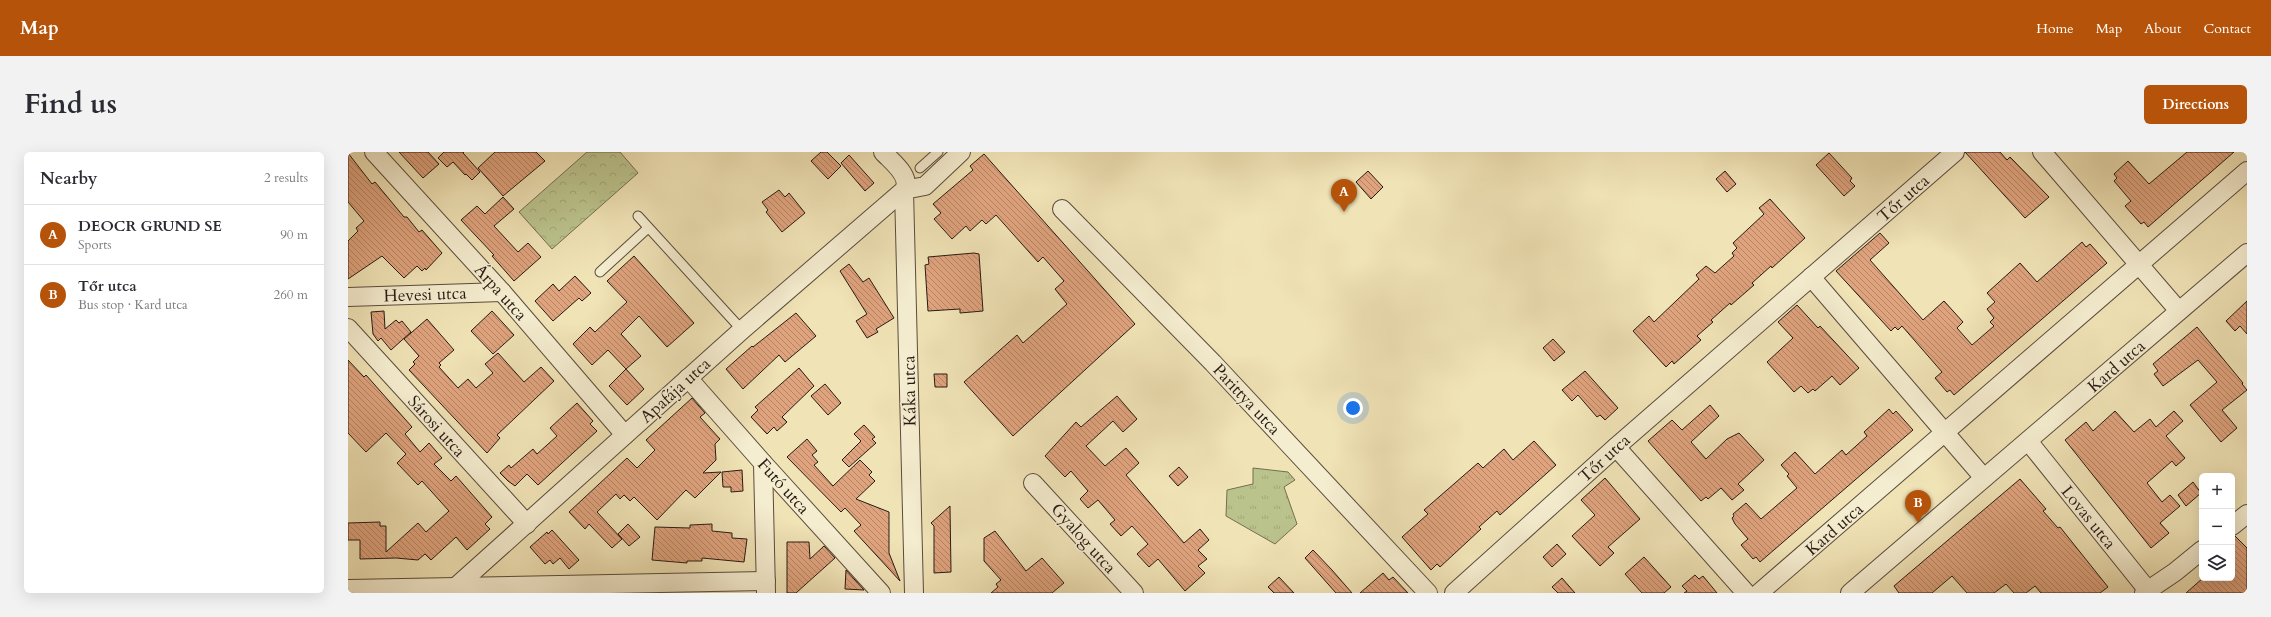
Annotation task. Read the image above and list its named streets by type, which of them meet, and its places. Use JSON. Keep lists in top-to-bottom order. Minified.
{"streets":{"street":["Tőr utca","Árpa utca","Hevesi utca","Kard utca","Apafája utca","Káka utca","Parittya utca","Sárosi utca","Futó utca","Lovas utca","Gyalog utca"]},"crossings":[["Árpa utca","Hevesi utca"],["Árpa utca","Apafája utca"],["Kard utca","Lovas utca"],["Apafája utca","Káka utca"],["Apafája utca","Sárosi utca"],["Apafája utca","Futó utca"]],"page":{"header":"Map","nav":["Home","Map","About","Contact"],"title":"Find us","buttons":"Directions","heading":["Nearby","2 results"],"pins":["A","B"],"list":[{"mark":"A","name":"DEOCR GRUND SE","note":"Sports","value":"90 m"},{"mark":"B","name":"Tőr utca","note":"Bus stop · Kard utca","value":"260 m"}],"map_buttons":["+","−"]}}
